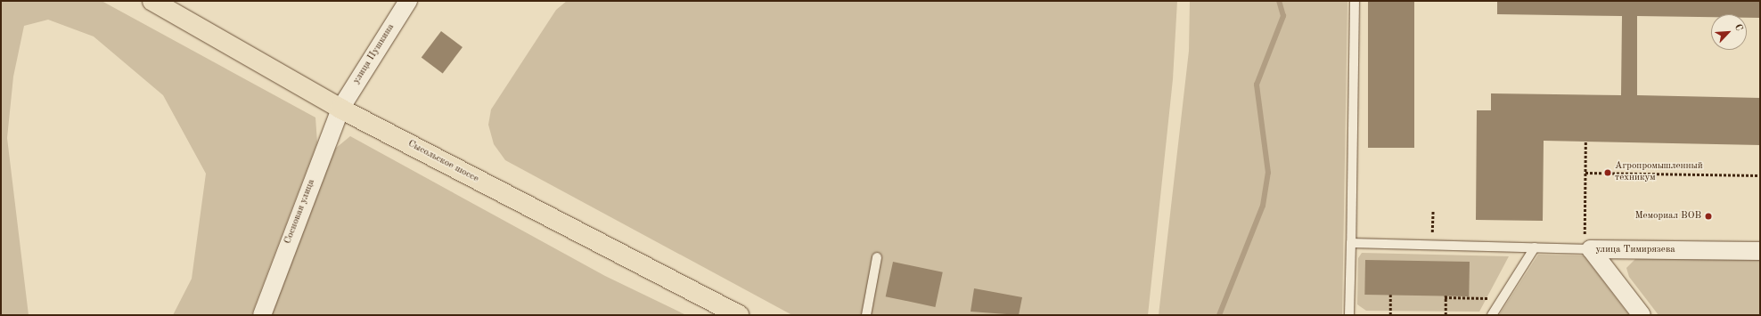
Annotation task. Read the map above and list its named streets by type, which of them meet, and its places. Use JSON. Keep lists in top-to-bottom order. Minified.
{"streets":{"highway":["Сысольское шоссе"],"street":["улица Пушкина","Сосновая улица","улица Тимирязева"]},"crossings":[["улица Пушкина","Сысольское шоссе"],["улица Пушкина","Сосновая улица"],["Сысольское шоссе","Сосновая улица"]],"places":["Агропромышленный техникум","Мемориал ВОВ"],"north":"top right"}
